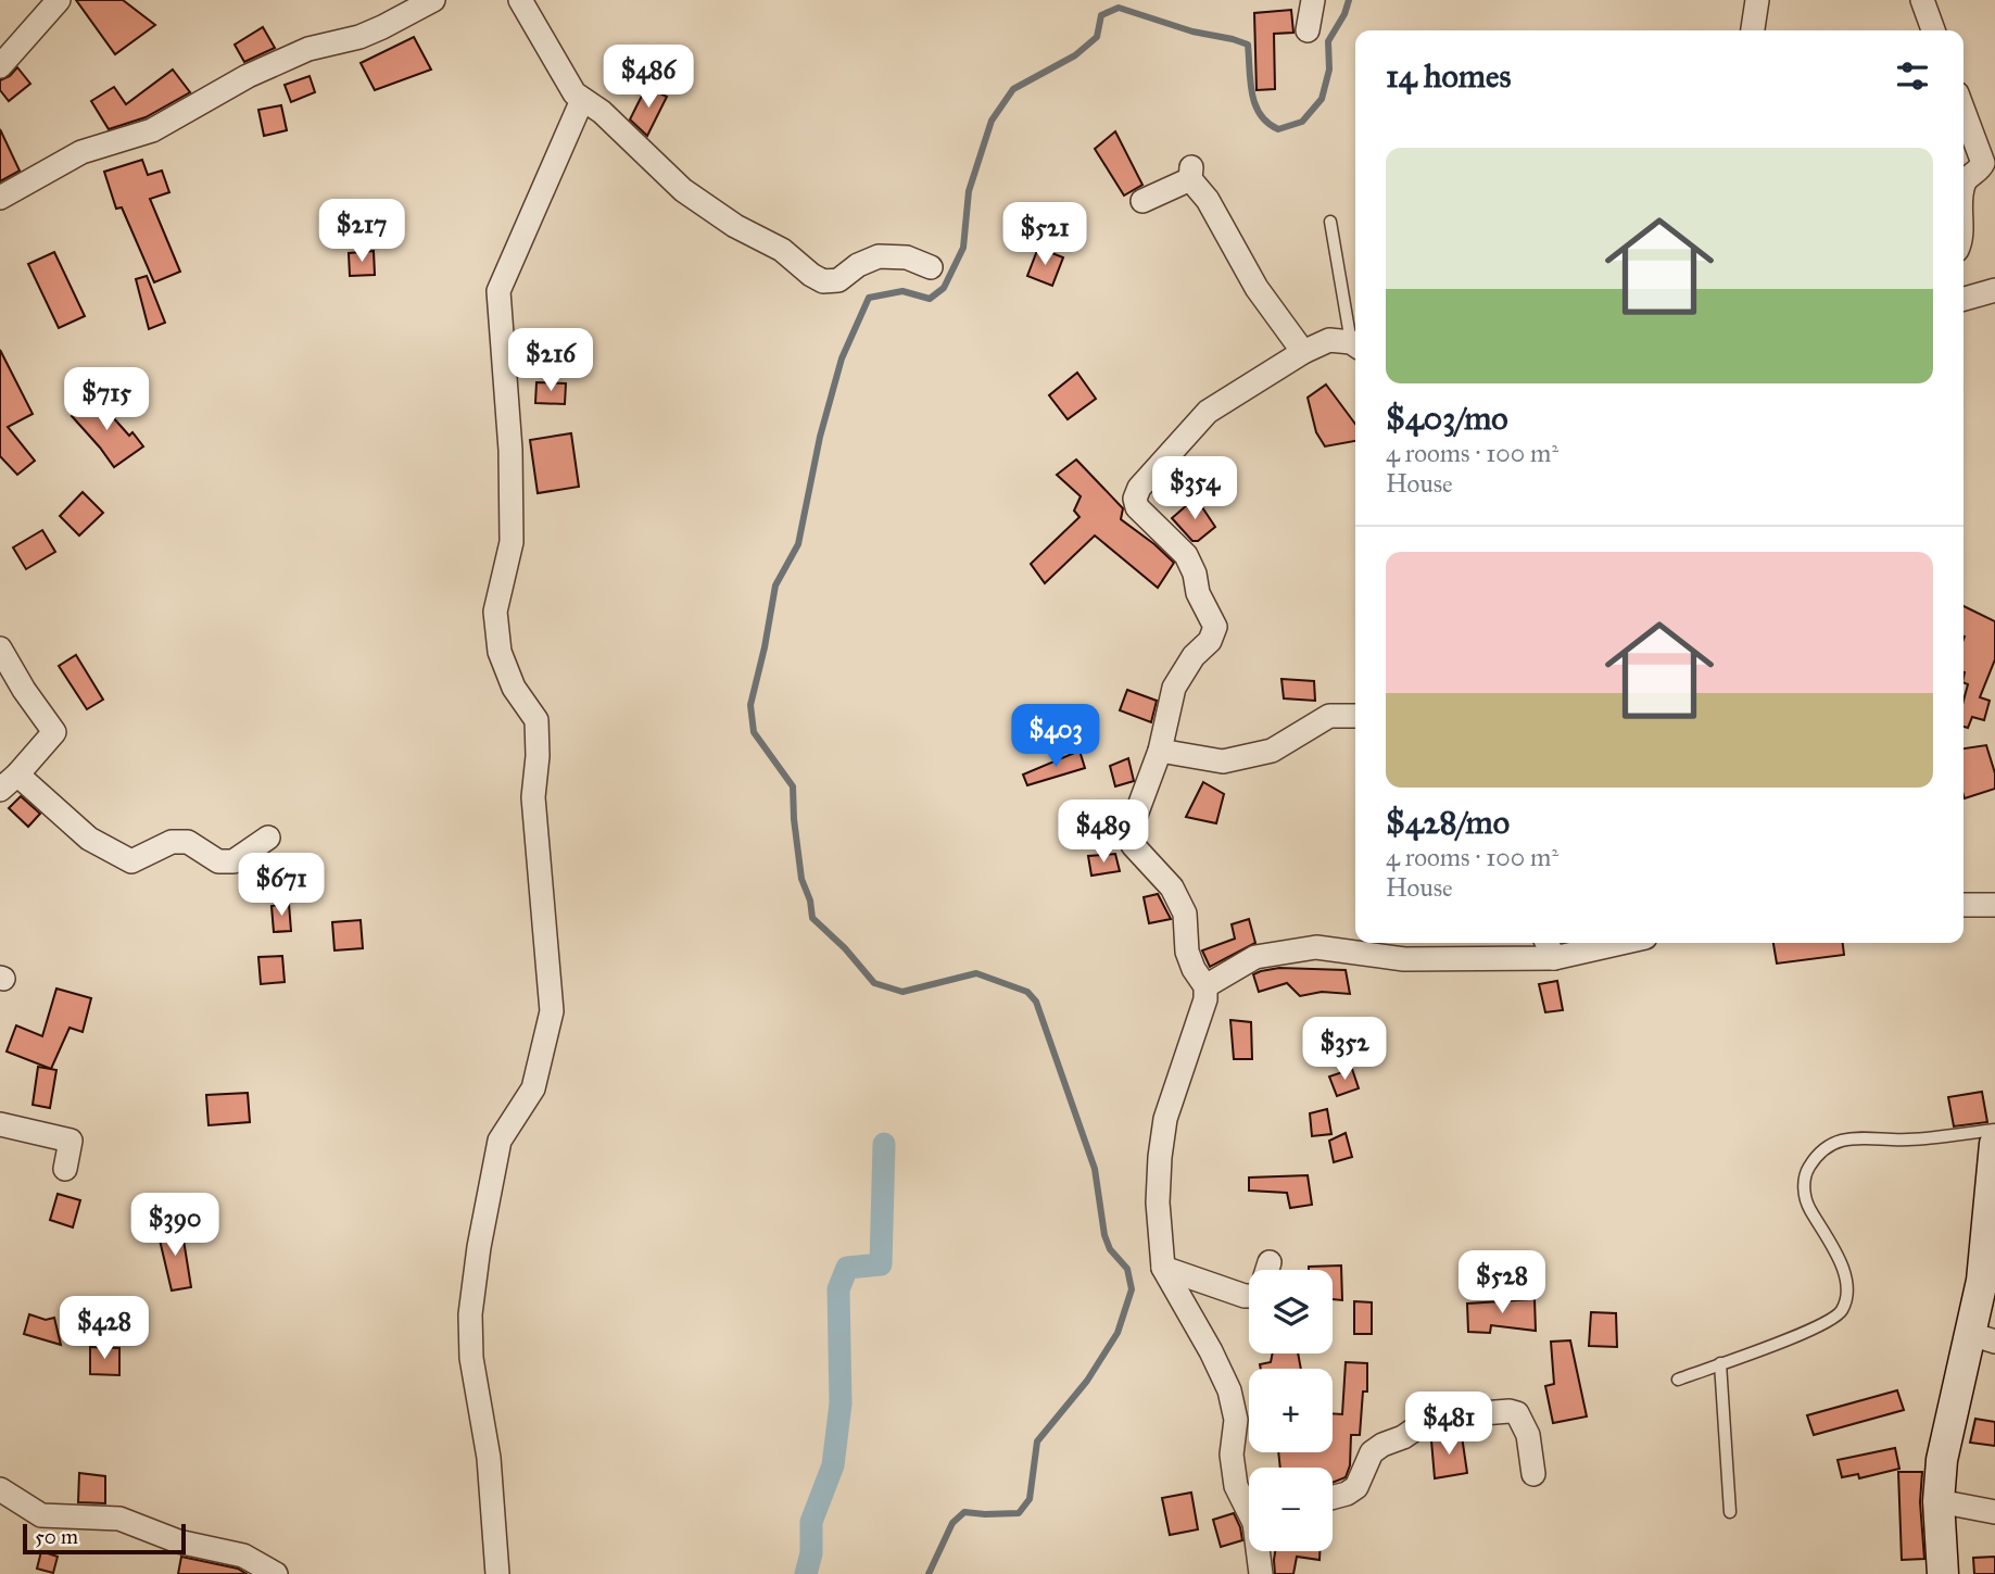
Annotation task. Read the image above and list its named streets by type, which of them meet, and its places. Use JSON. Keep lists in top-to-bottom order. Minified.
{"scale_bar":"50 m","page":{"heading":"14 homes","price":["$486","$217","$521","$216","$715","$354","$403","$489","$671","$352","$390","$528","$428","$481"],"list":[{"name":"$403/mo","note":"4 rooms · 100 m² · House"},{"name":"$428/mo","note":"4 rooms · 100 m² · House"}],"map_buttons":["+","−"],"scale":"50 m"}}
